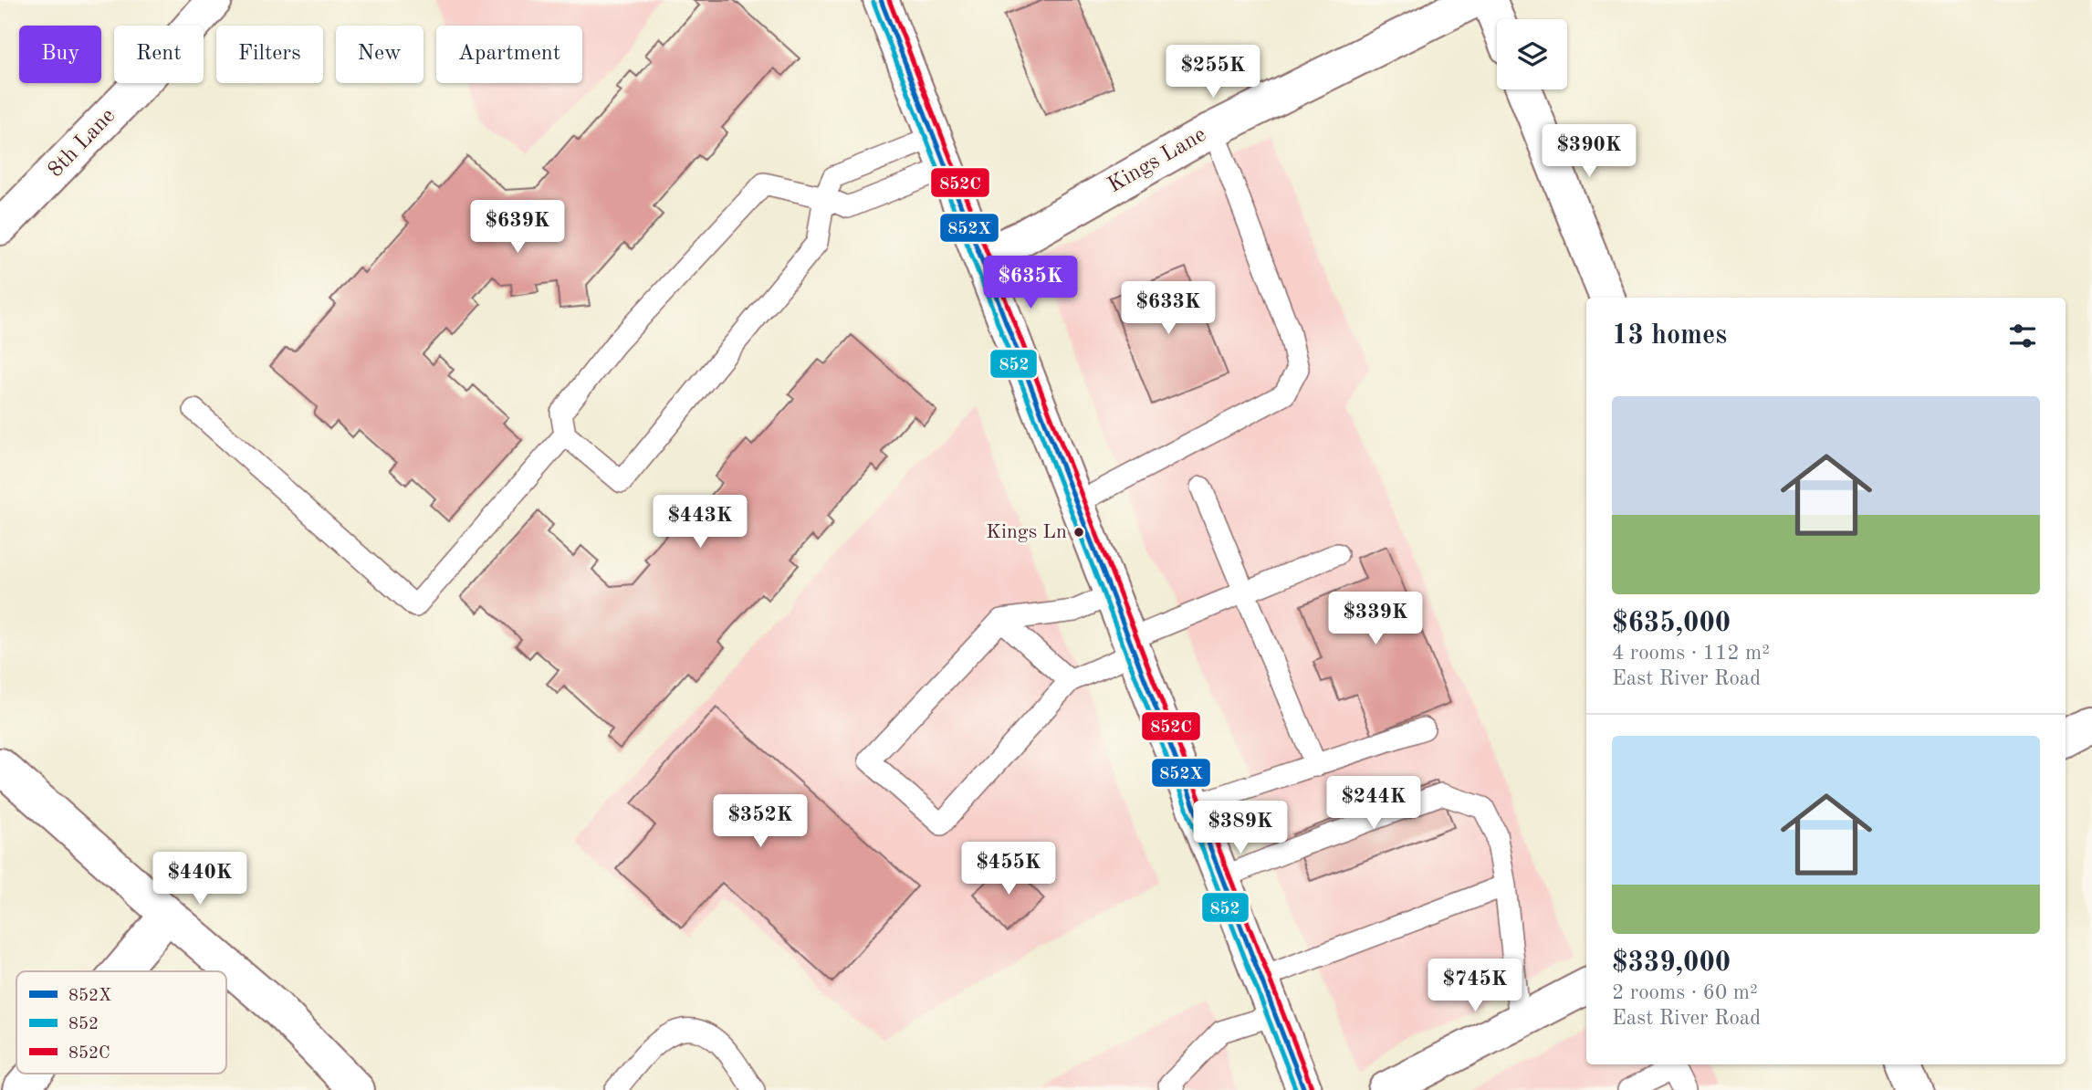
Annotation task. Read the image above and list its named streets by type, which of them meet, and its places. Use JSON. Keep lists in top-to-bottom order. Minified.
{"streets":{"street":["8th Lane","Kings Lane"]},"places":["Kings Ln"],"lines":["transit line 852X","transit line 852C","transit line 852"],"legend":["852X","852","852C"],"page":{"chip":["Buy","Rent","Filters","New","Apartment"],"price":["$255K","$390K","$639K","$635K","$633K","$443K","$339K","$244K","$352K","$389K","$455K","$440K","$745K"],"heading":"13 homes","list":[{"name":"$635,000","note":"4 rooms · 112 m² · East River Road"},{"name":"$339,000","note":"2 rooms · 60 m² · East River Road"}]}}
